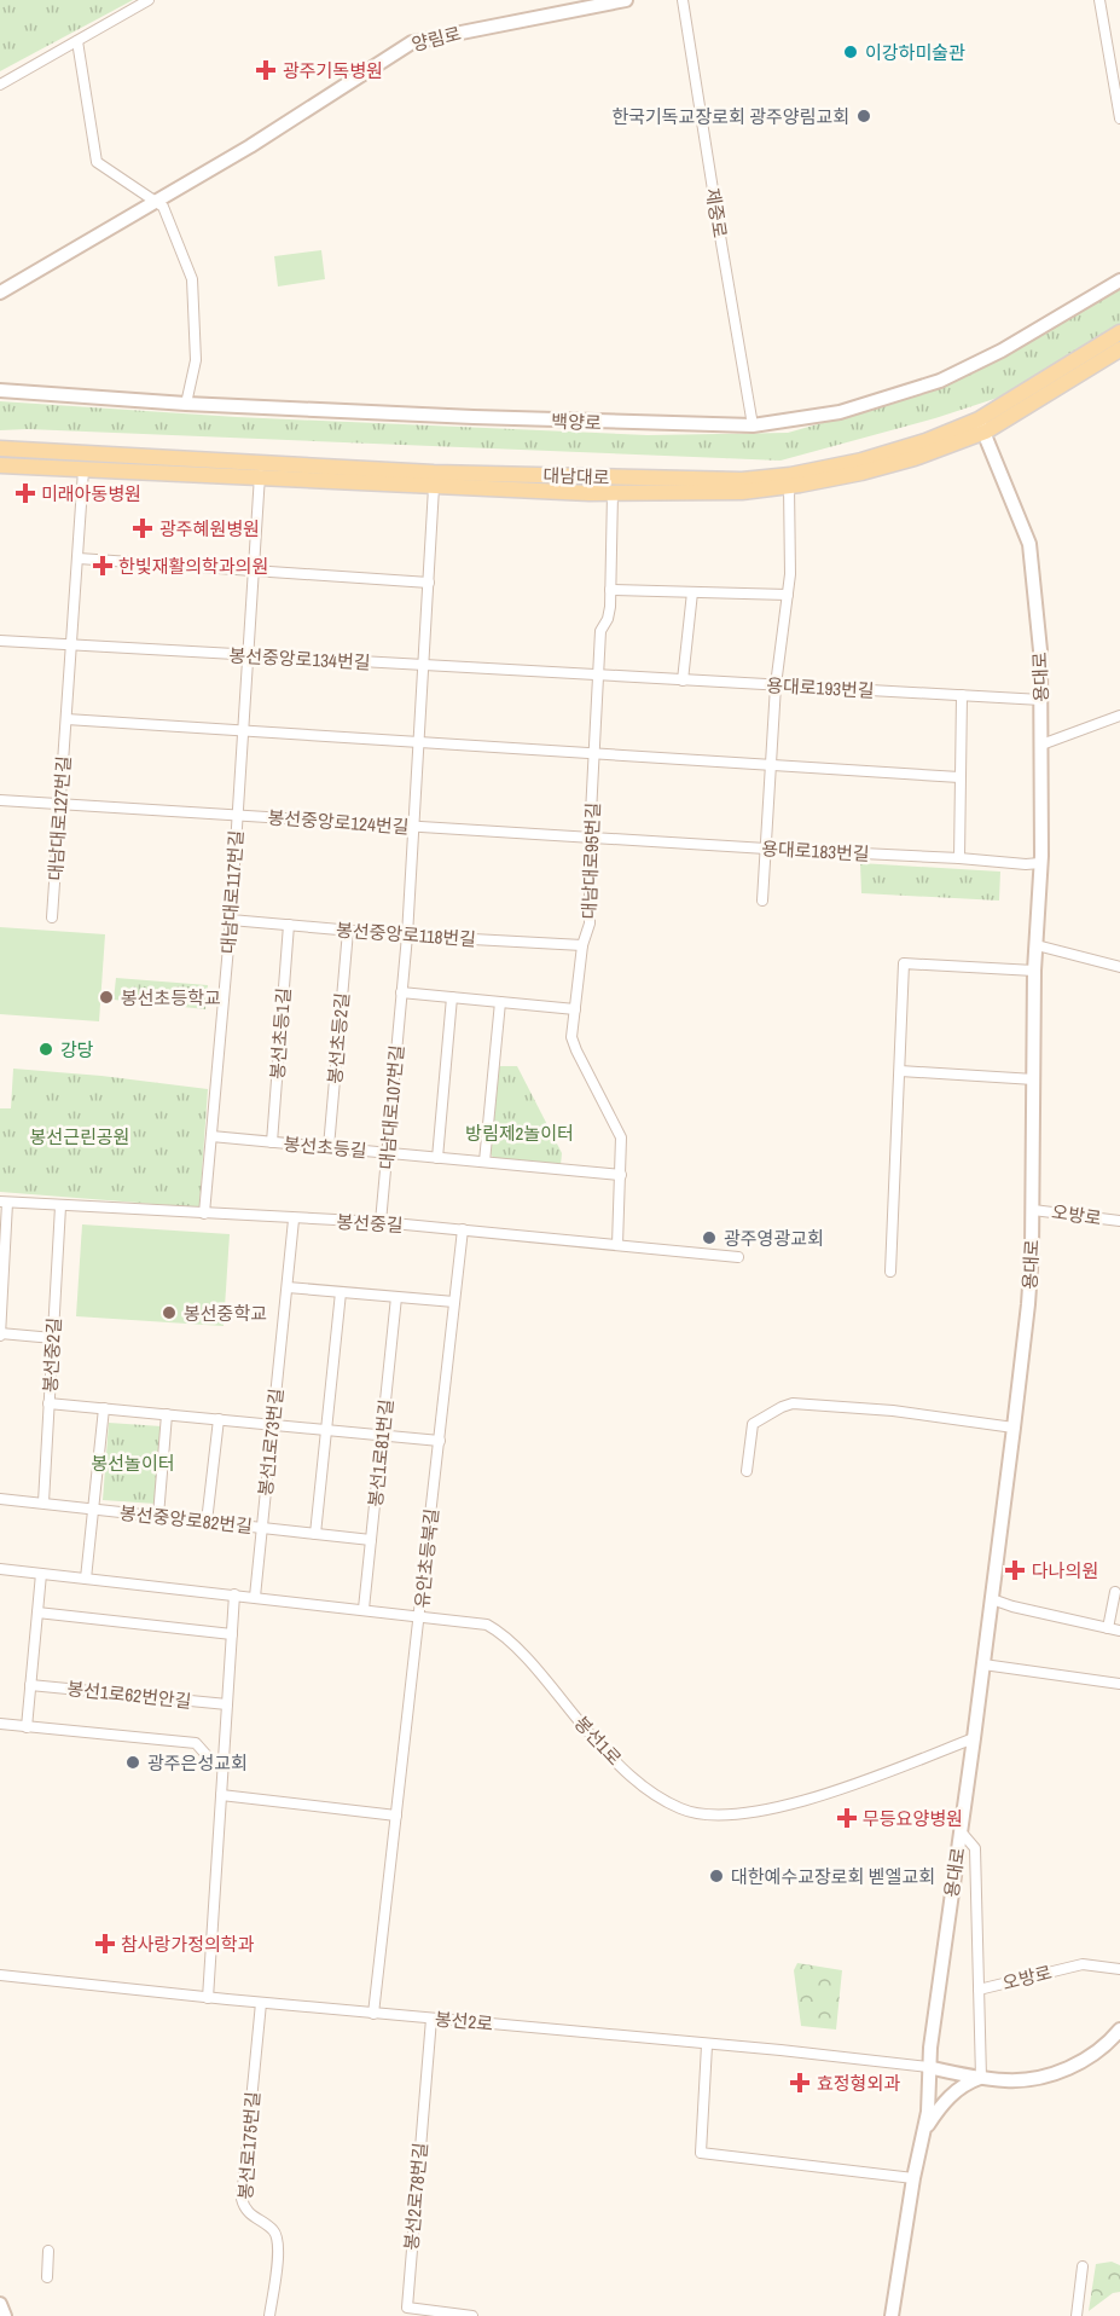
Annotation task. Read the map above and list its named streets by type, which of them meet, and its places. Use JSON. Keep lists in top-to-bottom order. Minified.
{"streets":{"main road":["대남대로"],"street":["양림로","제중로","백양로","봉선중앙로134번길","용대로","용대로193번길","대남대로127번길","봉선중앙로124번길","용대로183번길","대남대로95번길","대남대로117번길","봉선중앙로118번길","봉선초등1길","봉선초등2길","대남대로107번길","봉선초등길","오방로","봉선중길","봉선중2길","봉선1로73번길","봉선1로81번길","봉선중앙로82번길","유안초등북길","봉선1로62번안길","봉선1로","봉선2로","봉선로175번길","봉선2로78번길"]},"crossings":[["제중로","백양로"],["대남대로","용대로"],["대남대로","대남대로127번길"],["대남대로","대남대로95번길"],["대남대로","대남대로117번길"],["대남대로","대남대로107번길"],["봉선중앙로134번길","용대로193번길"],["봉선중앙로134번길","대남대로127번길"],["봉선중앙로134번길","대남대로95번길"],["봉선중앙로134번길","대남대로117번길"],["봉선중앙로134번길","대남대로107번길"],["용대로","용대로193번길"],["용대로","용대로183번길"],["용대로","오방로"],["용대로","봉선1로"],["용대로","봉선2로"],["용대로193번길","대남대로95번길"],["대남대로127번길","봉선중앙로124번길"],["봉선중앙로124번길","용대로183번길"],["봉선중앙로124번길","대남대로95번길"],["봉선중앙로124번길","대남대로117번길"],["봉선중앙로124번길","대남대로107번길"],["용대로183번길","대남대로95번길"],["대남대로95번길","봉선중앙로118번길"],["대남대로95번길","봉선초등길"],["대남대로95번길","봉선중길"],["대남대로117번길","봉선중앙로118번길"],["대남대로117번길","봉선초등길"],["대남대로117번길","봉선중길"],["봉선중앙로118번길","봉선초등1길"],["봉선중앙로118번길","봉선초등2길"],["봉선중앙로118번길","대남대로107번길"],["봉선초등1길","봉선초등길"],["봉선초등2길","봉선초등길"],["대남대로107번길","봉선초등길"],["대남대로107번길","봉선중길"],["봉선중길","봉선중2길"],["봉선중길","봉선1로73번길"],["봉선중길","유안초등북길"],["봉선중2길","봉선중앙로82번길"],["봉선1로73번길","봉선중앙로82번길"],["봉선1로73번길","봉선1로"],["봉선1로81번길","봉선중앙로82번길"],["봉선1로81번길","봉선1로"],["유안초등북길","봉선1로"],["유안초등북길","봉선2로"],["봉선2로","봉선로175번길"],["봉선2로","봉선2로78번길"]],"parks":["방림제2놀이터","봉선근린공원","봉선놀이터"],"places":{"other":["이강하미술관","한국기독교장로회 광주양림교회","봉선초등학교","강당","광주영광교회","봉선중학교","광주은성교회","대한예수교장로회 벧엘교회"],"health":["광주기독병원","미래아동병원","광주혜원병원","한빛재활의학과의원","다나의원","무등요양병원","참사랑가정의학과","효정형외과"]}}
